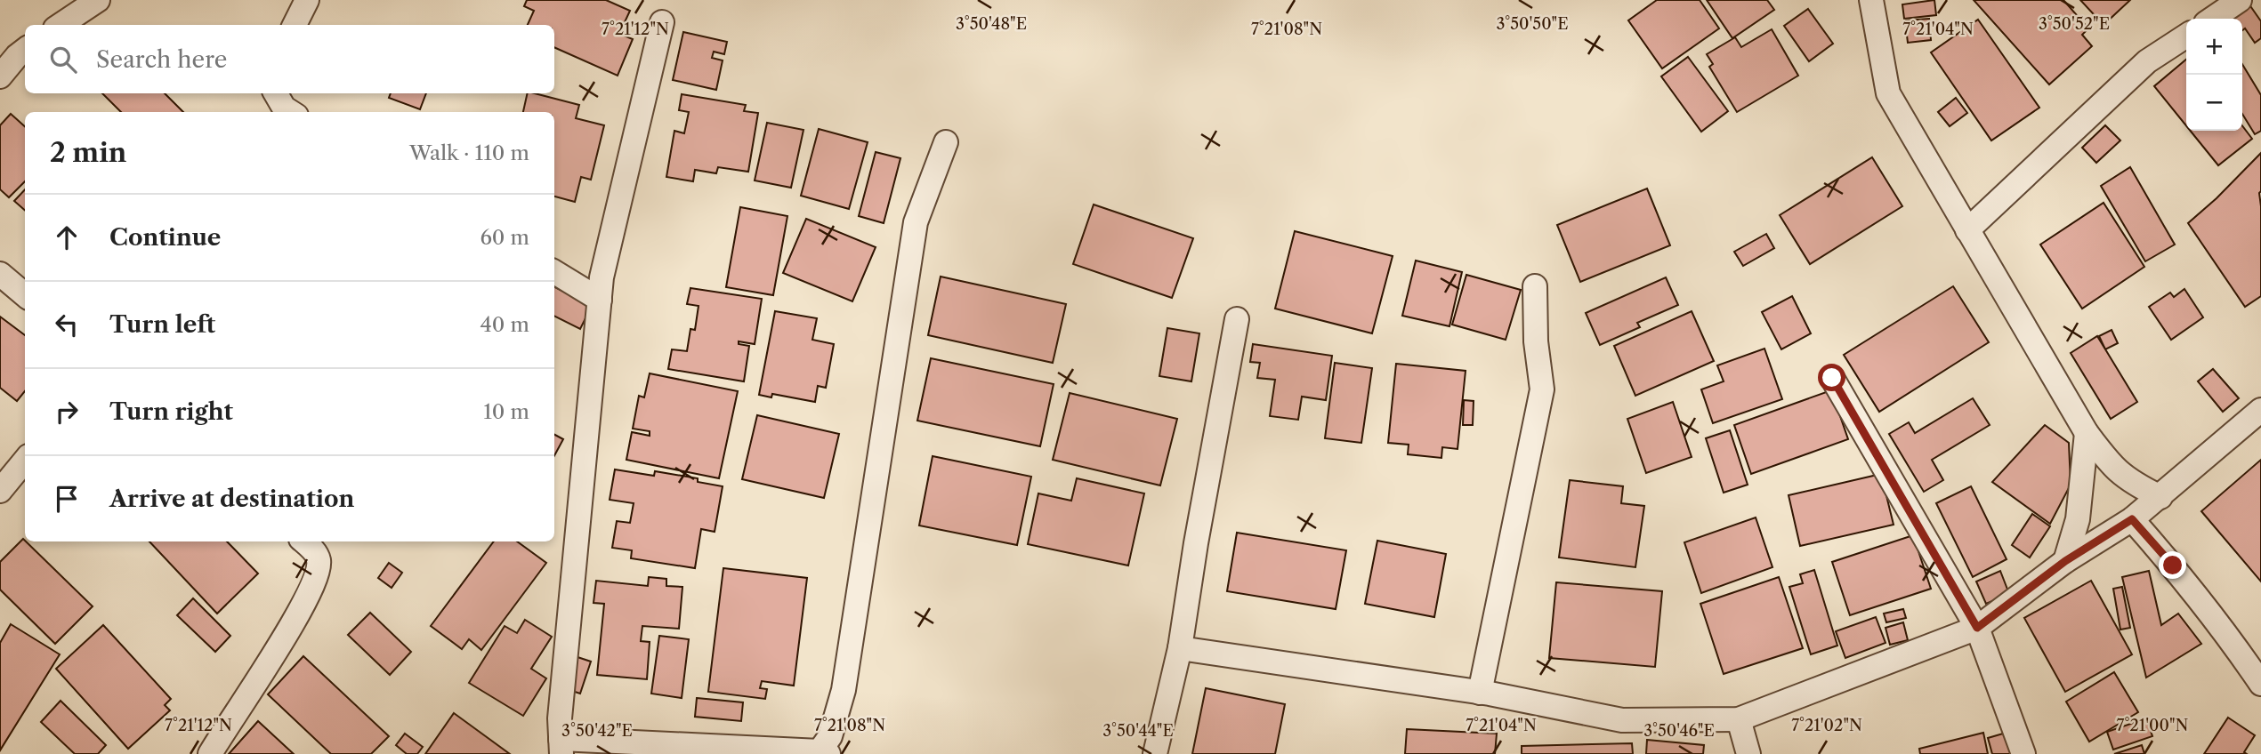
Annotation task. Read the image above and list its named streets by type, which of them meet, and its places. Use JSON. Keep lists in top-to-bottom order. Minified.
{"page":{"map_buttons":["+","−"],"search":"Search here","heading":["2 min","Walk · 110 m"],"list":[["Continue","60 m"],["Turn left","40 m"],["Turn right","10 m"],"Arrive at destination"]},"coordinates":["3°50'52\"E","3°50'48\"E","3°50'50\"E","7°21'12\"N","7°21'08\"N","7°21'04\"N","7°21'02\"N","7°21'00\"N","3°50'42\"E","3°50'44\"E","3°50'46\"E"]}
